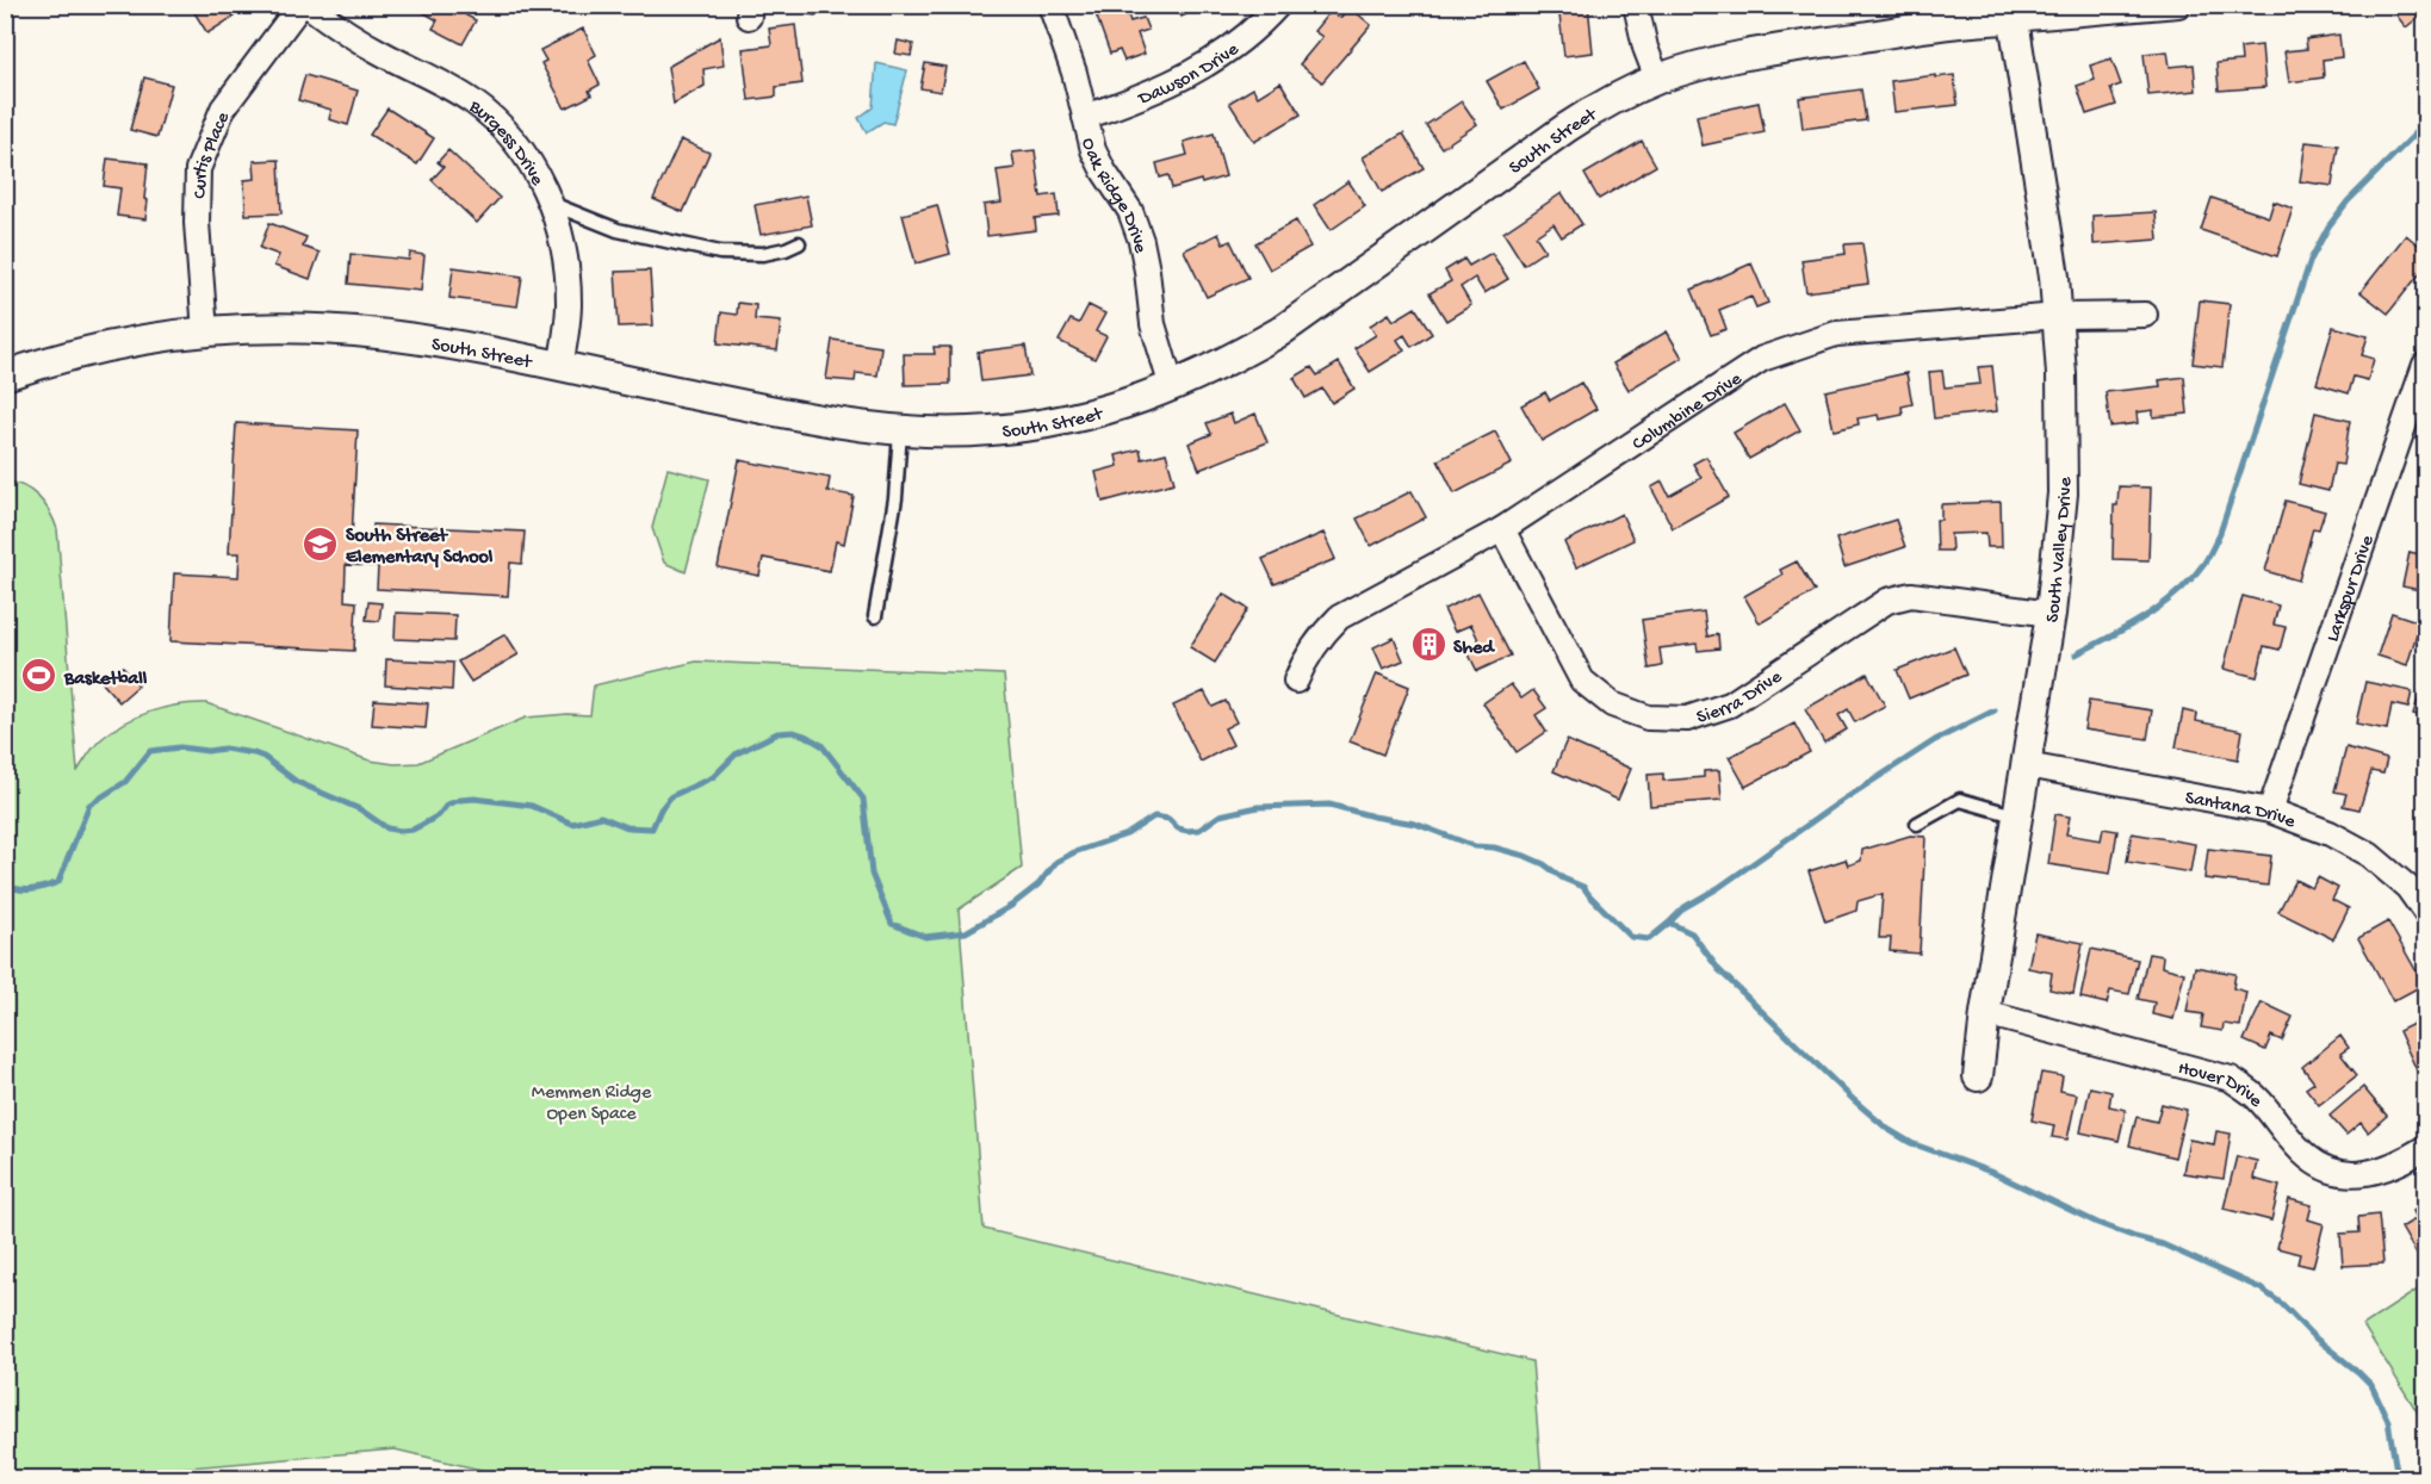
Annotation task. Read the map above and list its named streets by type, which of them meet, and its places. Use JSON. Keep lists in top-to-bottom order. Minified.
{"streets":{"street":["Dawson Drive","South Street","Burgess Drive","Curtis Place","Oak Ridge Drive","Columbine Drive","South Valley Drive","Larkspur Drive","Sierra Drive","Santana Drive","Hover Drive"]},"crossings":[["Dawson Drive","Oak Ridge Drive"],["South Street","Burgess Drive"],["South Street","Curtis Place"],["South Street","Oak Ridge Drive"],["South Street","South Valley Drive"],["Columbine Drive","South Valley Drive"],["Columbine Drive","Sierra Drive"],["South Valley Drive","Sierra Drive"],["South Valley Drive","Santana Drive"],["South Valley Drive","Hover Drive"],["Larkspur Drive","Santana Drive"]],"parks":["Memmen Ridge Open Space"],"places":{"school or university":["South Street Elementary School"],"building":["Shed"],"sports":["Basketball"]}}
